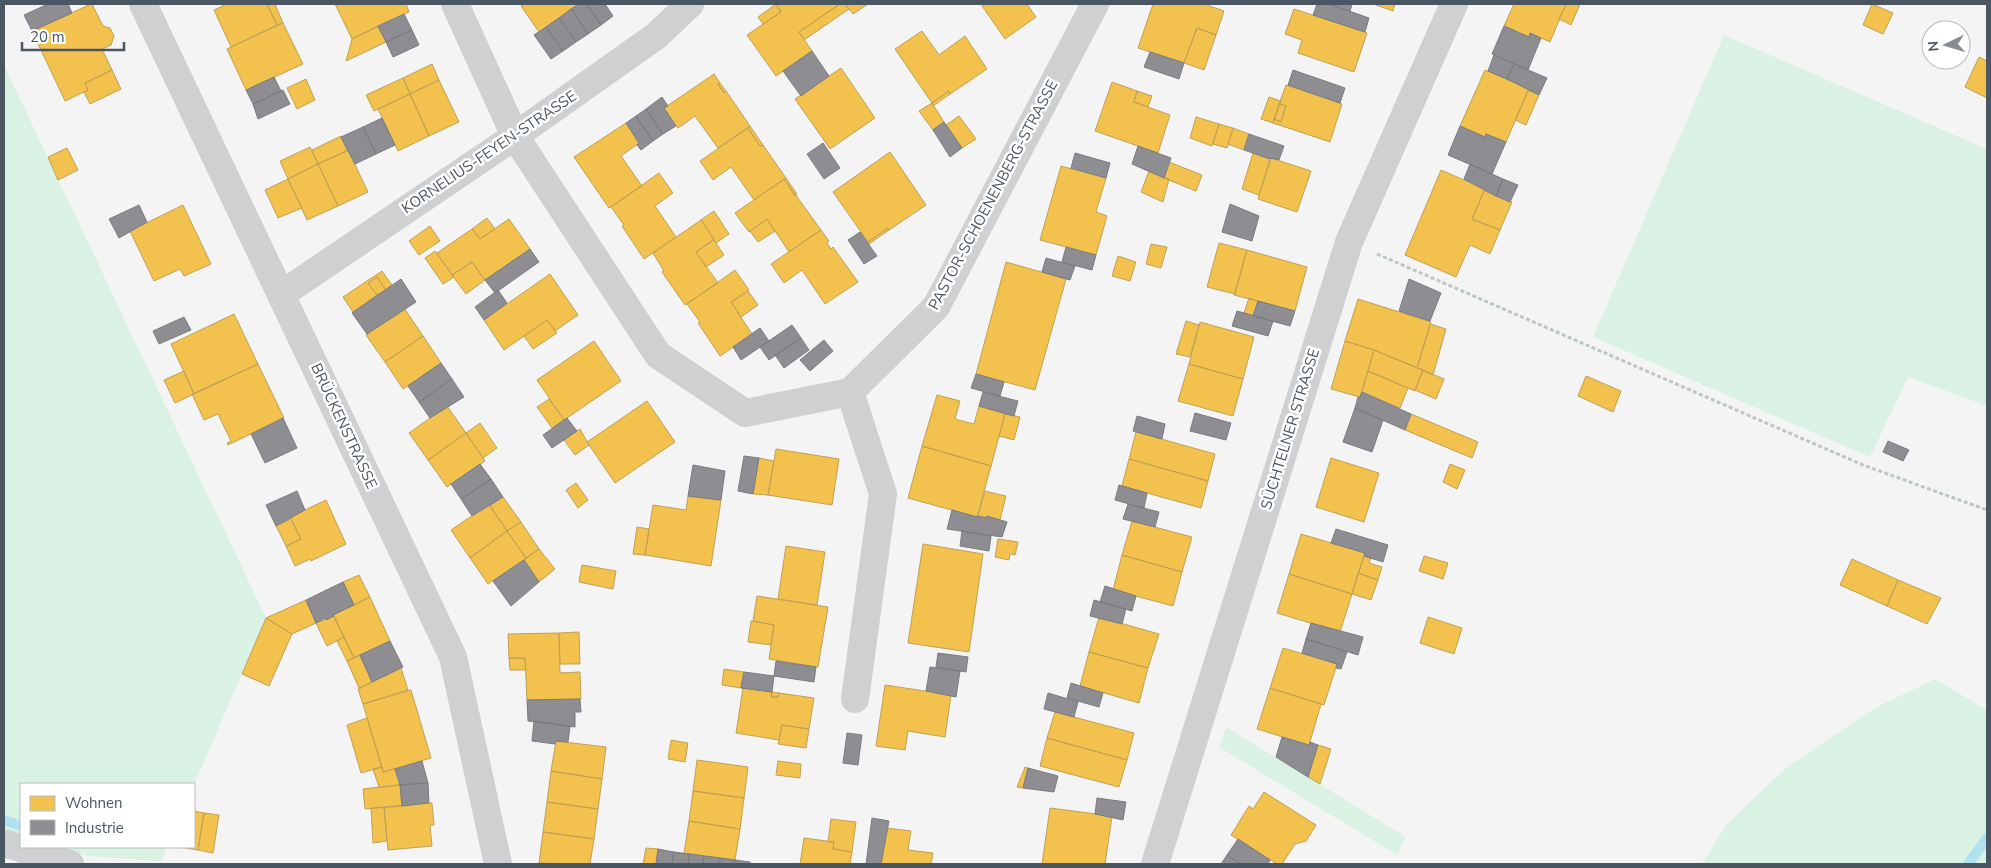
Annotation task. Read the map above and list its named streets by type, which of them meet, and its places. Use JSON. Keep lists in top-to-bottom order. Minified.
{"streets":{"street":["KORNELIUS-FEYEN-STRASSE","PASTOR-SCHOENENBERG-STRASSE","BRÜCKENSTRASSE","SÜCHTELNER STRASSE"]},"crossings":[["KORNELIUS-FEYEN-STRASSE","BRÜCKENSTRASSE"]],"legend":["Wohnen","Industrie"],"scale_bar":"20 m","north":"left"}
